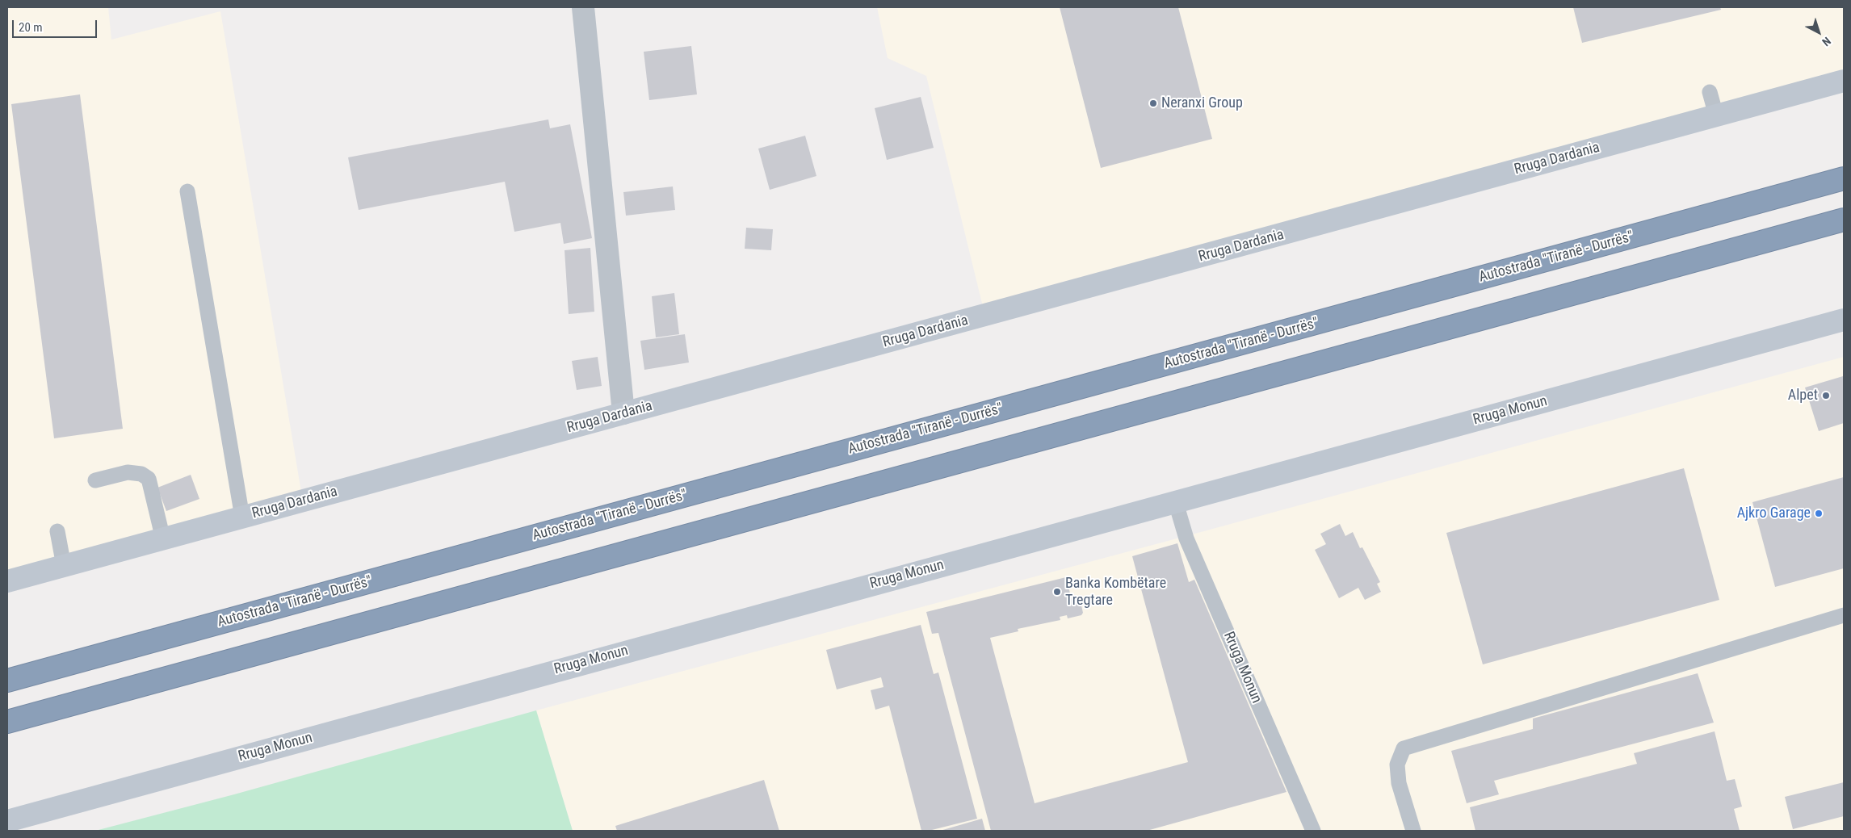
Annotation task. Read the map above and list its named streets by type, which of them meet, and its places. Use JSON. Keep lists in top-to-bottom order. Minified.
{"streets":{"highway":["Autostrada \"Tiranë - Durrës\""],"main road":["Rruga Dardania","Rruga Monun"]},"places":["Neranxi Group","Alpet","Ajkro Garage","Banka Kombëtare Tregtare"],"scale_bar":"20 m","north":"bottom right"}
